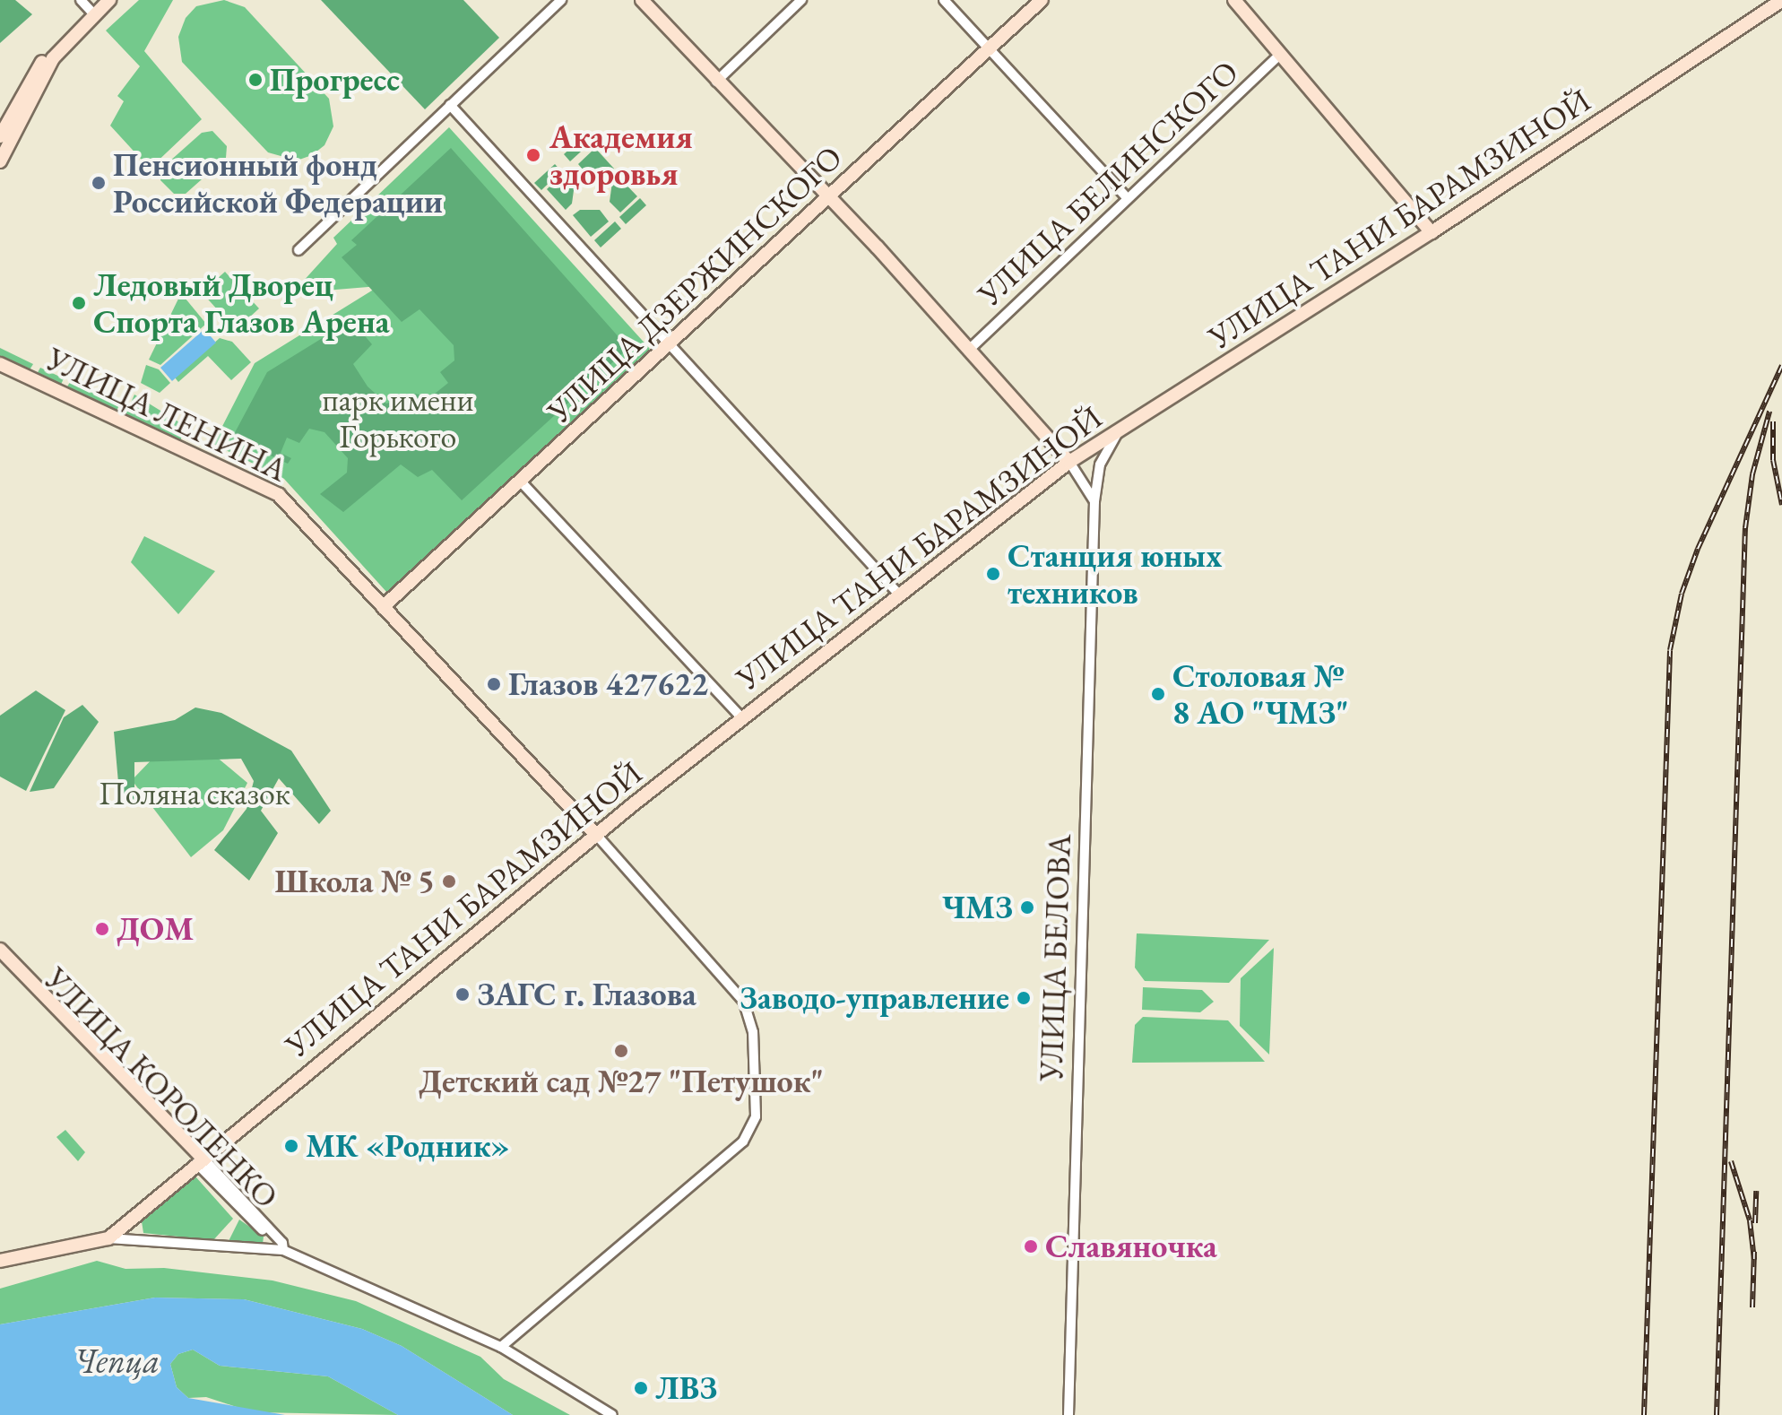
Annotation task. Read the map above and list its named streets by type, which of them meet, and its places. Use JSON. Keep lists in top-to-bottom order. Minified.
{"streets":{"street":["УЛИЦА БЕЛИНСКОГО","УЛИЦА ТАНИ БАРАМЗИНОЙ","УЛИЦА ДЗЕРЖИНСКОГО","УЛИЦА ЛЕНИНА","УЛИЦА БЕЛОВА","УЛИЦА КОРОЛЕНКО"]},"crossings":[["УЛИЦА ТАНИ БАРАМЗИНОЙ","УЛИЦА ЛЕНИНА"],["УЛИЦА ТАНИ БАРАМЗИНОЙ","УЛИЦА БЕЛОВА"],["УЛИЦА ТАНИ БАРАМЗИНОЙ","УЛИЦА КОРОЛЕНКО"],["УЛИЦА ДЗЕРЖИНСКОГО","УЛИЦА ЛЕНИНА"]],"water":["Чепца"],"parks":["парк имени Горького","Поляна сказок"],"places":["Прогресс","Академия здоровья","Пенсионный фонд Российской Федерации","Ледовый Дворец Спорта Глазов Арена","Станция юных техников","Глазов 427622","Столовая № 8 АО \"ЧМЗ\"","Школа № 5","ЧМЗ","ДОМ","ЗАГС г. Глазова","Заводо-управление","Детский сад №27 \"Петушок\"","МК «Родник»","Славяночка","ЛВЗ"]}
